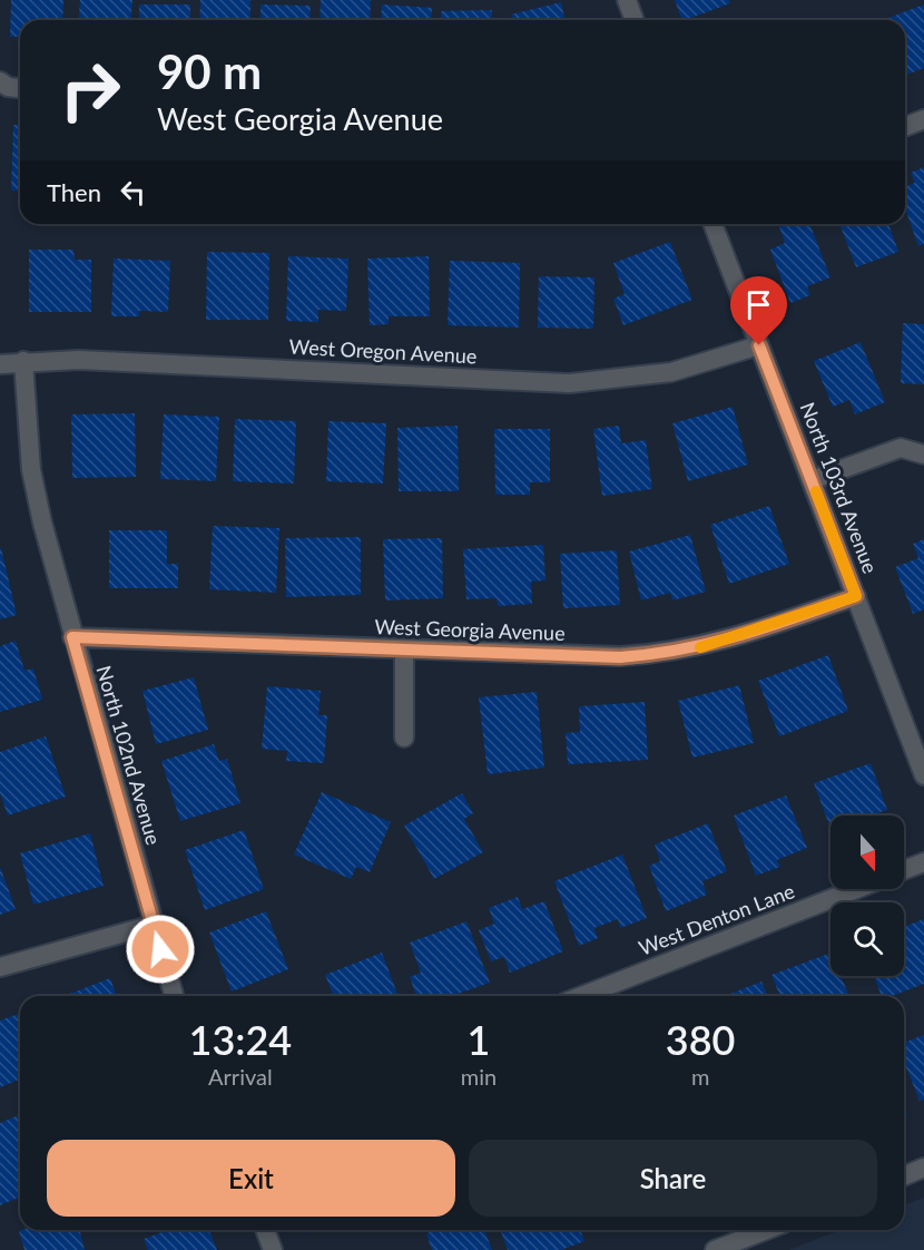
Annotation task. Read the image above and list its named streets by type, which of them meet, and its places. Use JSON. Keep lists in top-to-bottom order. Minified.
{"streets":{"street":["West Oregon Avenue","North 103rd Avenue","West Georgia Avenue","North 102nd Avenue","West Denton Lane"]},"crossings":[["West Oregon Avenue","North 103rd Avenue"],["West Oregon Avenue","North 102nd Avenue"],["North 103rd Avenue","West Georgia Avenue"],["West Georgia Avenue","North 102nd Avenue"]],"north":"bottom","page":{"turn":["90 m","West Georgia Avenue"],"then":"Then","eta":["13:24","Arrival","1","min","380","m"],"buttons":["Exit","Share"]}}
